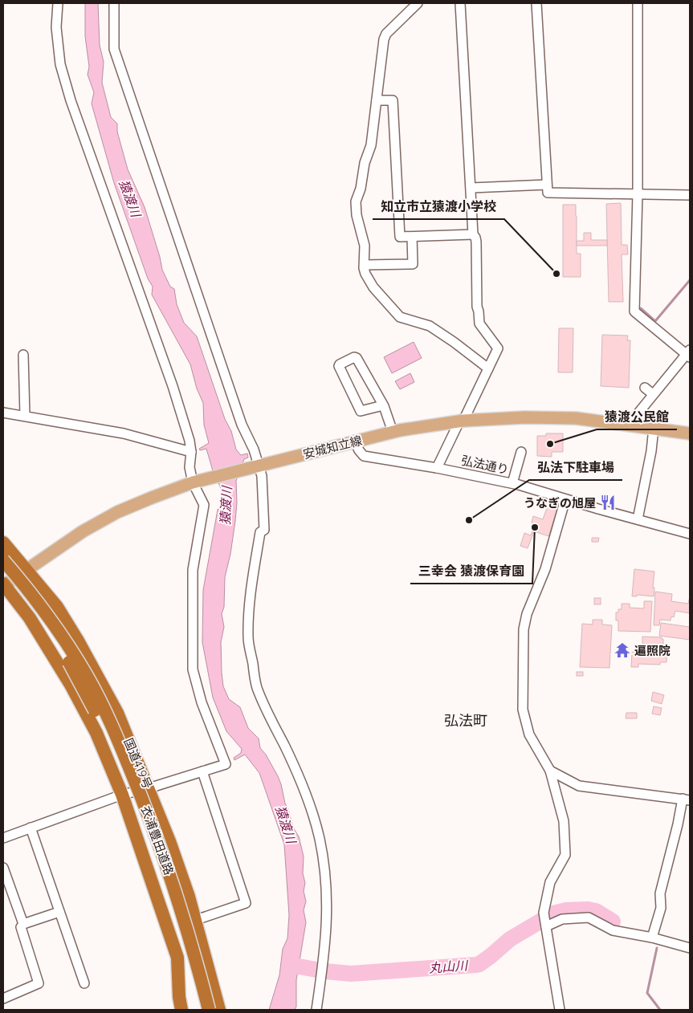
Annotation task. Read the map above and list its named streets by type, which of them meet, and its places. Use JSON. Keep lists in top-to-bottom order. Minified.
{"streets":{"highway":["国道419号","衣浦豊田道路"],"main road":["安城知立線"],"street":["弘法通り"]},"crossings":[["安城知立線","弘法通り"],["安城知立線","国道419号"],["安城知立線","衣浦豊田道路"]],"districts":["弘法町"],"water":["猿渡川","丸山川"],"places":{"other":["知立市立猿渡小学校","猿渡公民館","弘法下駐車場","三幸会 猿渡保育園"],"restaurant":["うなぎの旭屋"],"temple":["遍照院"]}}
